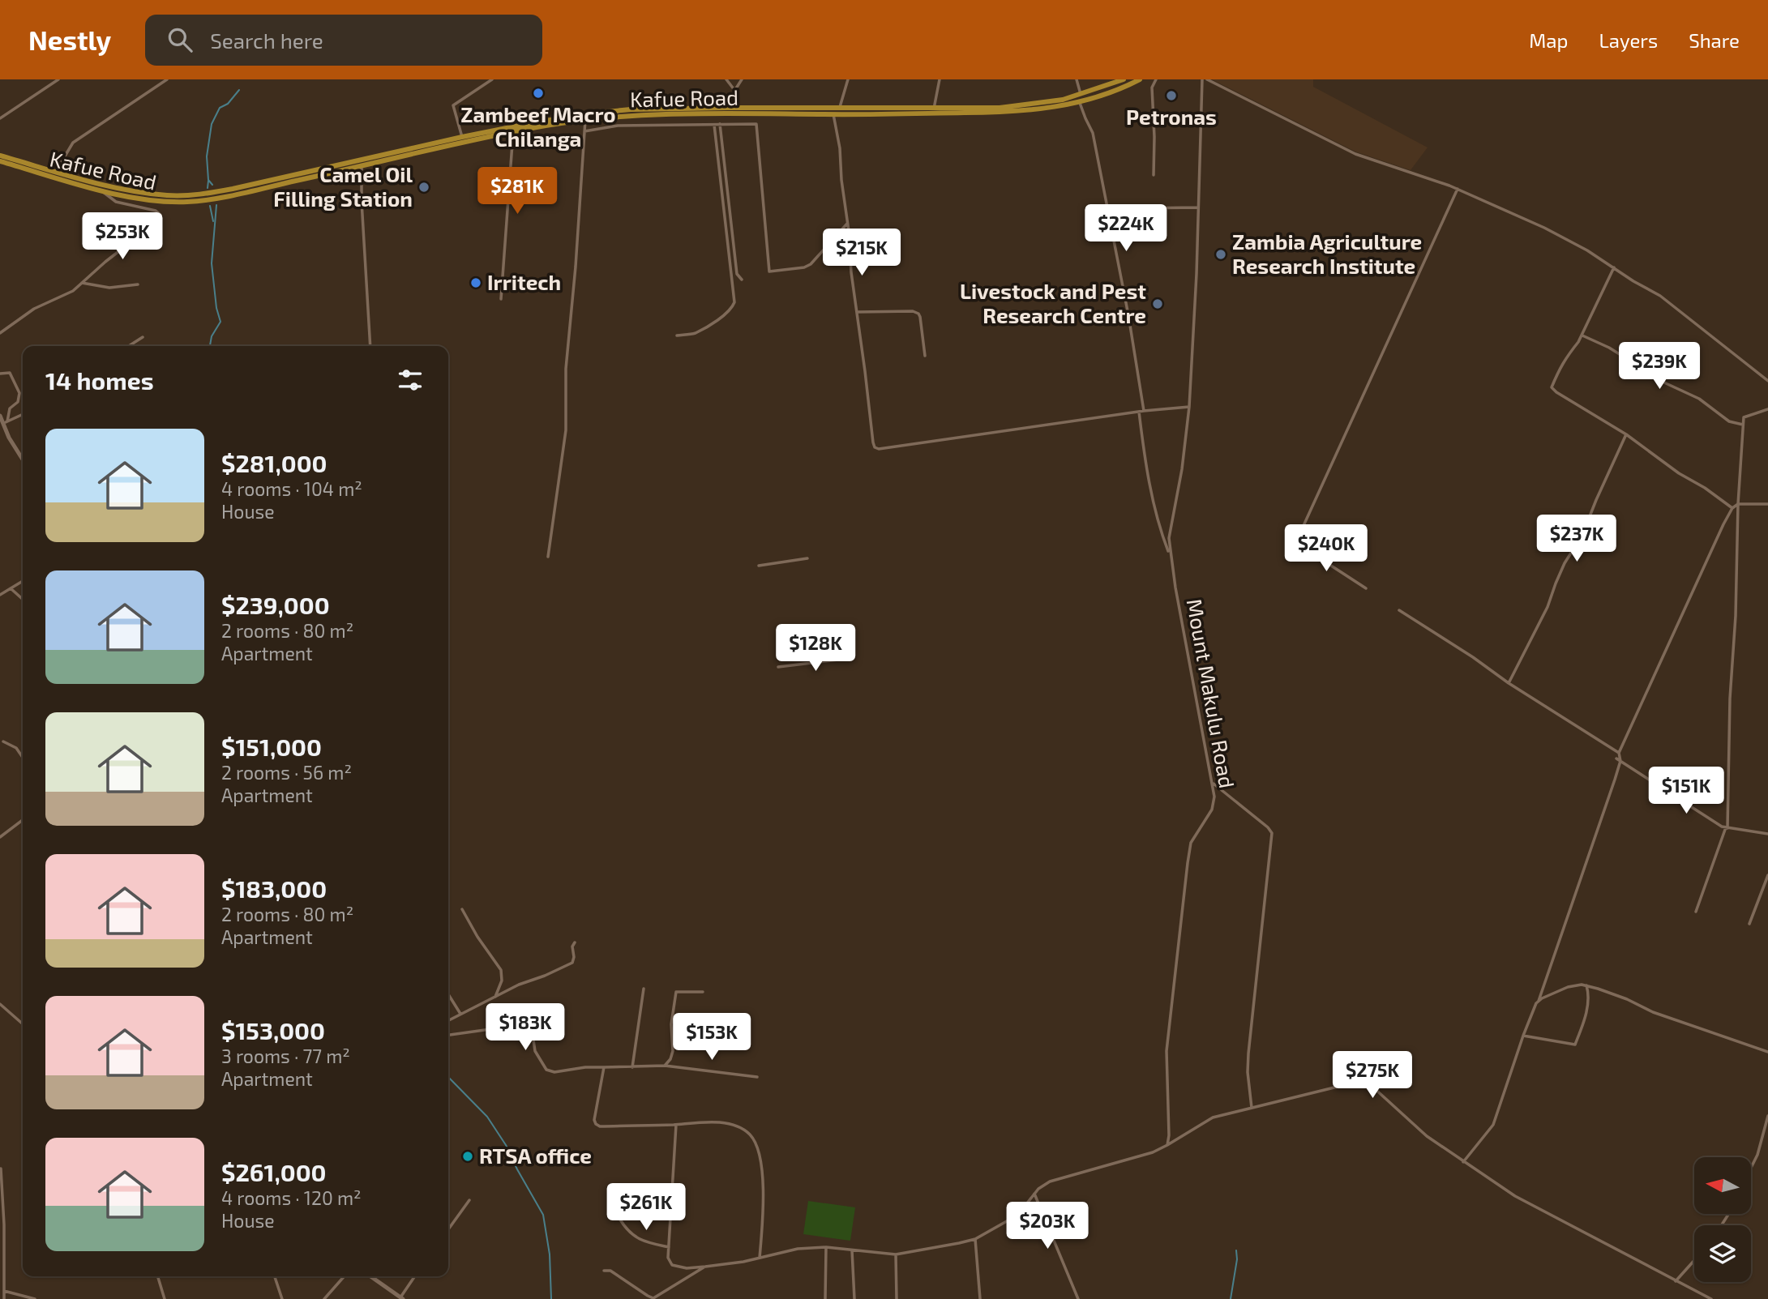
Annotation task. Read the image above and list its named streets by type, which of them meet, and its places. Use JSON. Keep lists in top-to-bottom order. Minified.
{"streets":{"highway":["Kafue Road"],"street":["Mount Makulu Road"]},"places":["Zambeef Macro Chilanga","Petronas","Camel Oil Filling Station","Zambia Agriculture Research Institute","Irritech","Livestock and Pest Research Centre","RTSA office"],"north":"left","page":{"header":"Nestly","search":"Search here","nav":["Map","Layers","Share"],"price":["$281K","$224K","$253K","$215K","$239K","$237K","$240K","$128K","$151K","$183K","$153K","$275K","$261K","$203K"],"heading":"14 homes","list":[{"name":"$281,000","note":"4 rooms · 104 m² · House"},{"name":"$239,000","note":"2 rooms · 80 m² · Apartment"},{"name":"$151,000","note":"2 rooms · 56 m² · Apartment"},{"name":"$183,000","note":"2 rooms · 80 m² · Apartment"},{"name":"$153,000","note":"3 rooms · 77 m² · Apartment"},{"name":"$261,000","note":"4 rooms · 120 m² · House"}]}}
